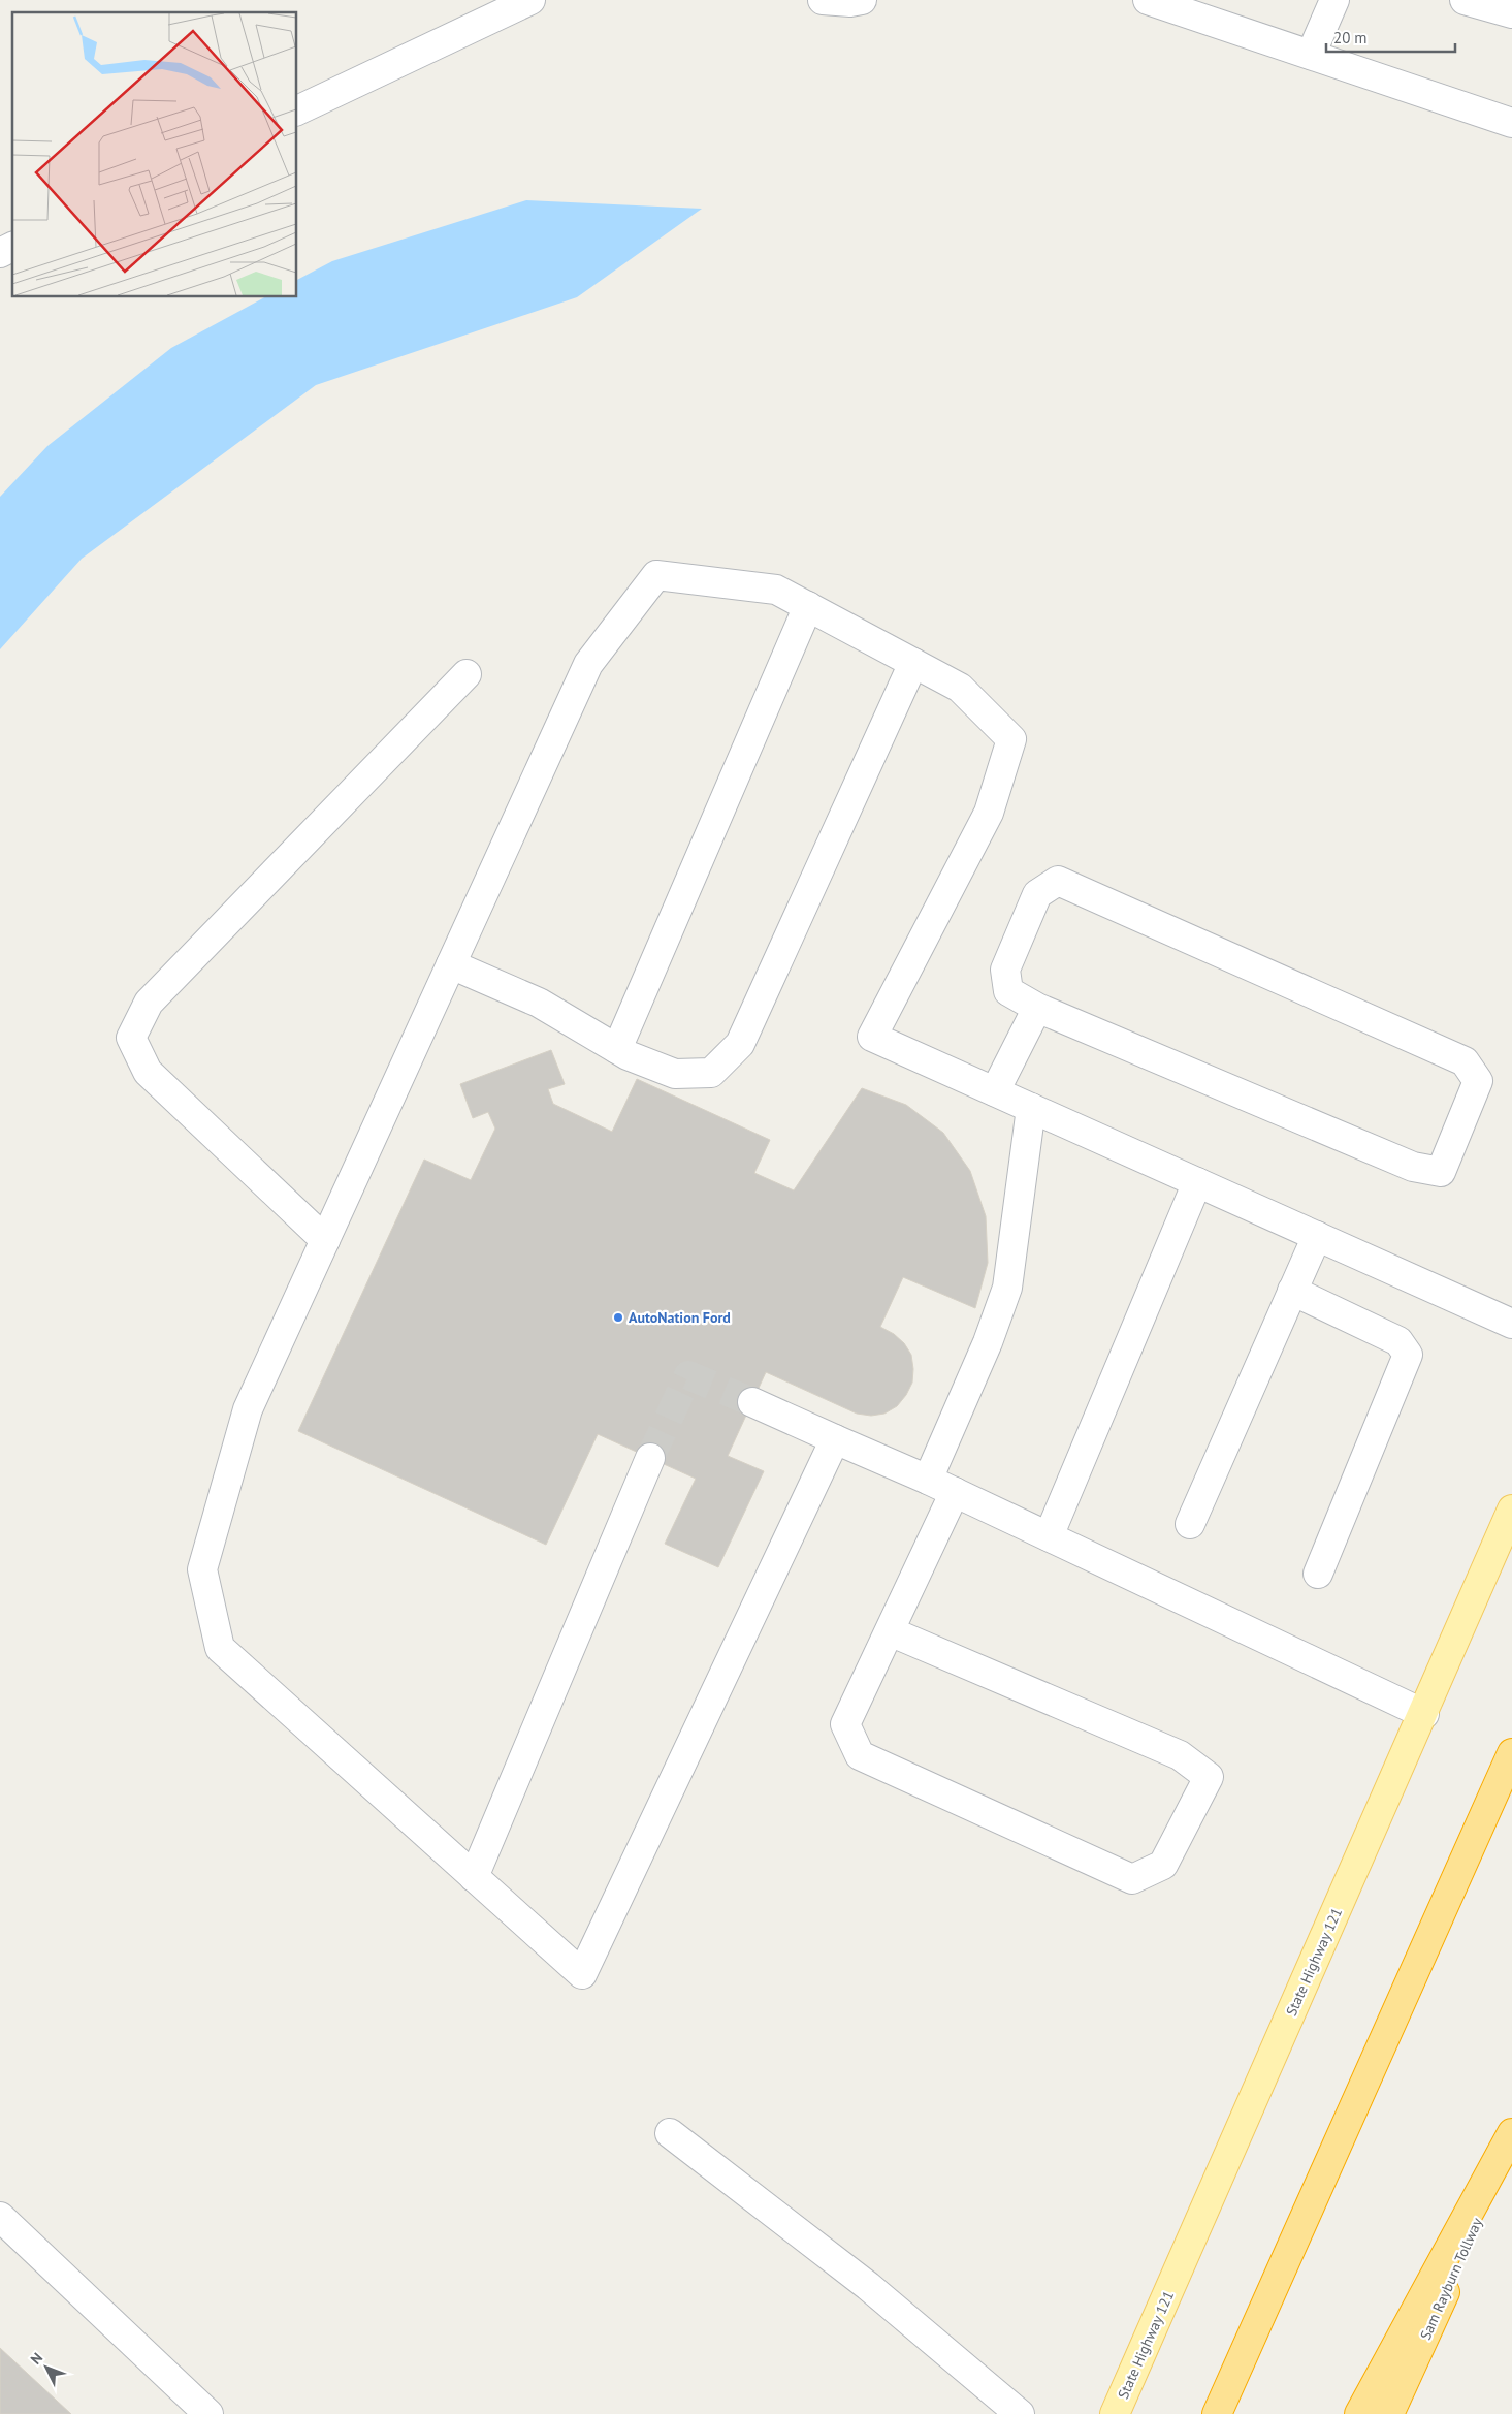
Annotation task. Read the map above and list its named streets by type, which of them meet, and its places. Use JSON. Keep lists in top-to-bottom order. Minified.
{"streets":{"highway":["Sam Rayburn Tollway"],"main road":["State Highway 121"]},"places":["AutoNation Ford"],"scale_bar":"20 m","north":"top left"}
